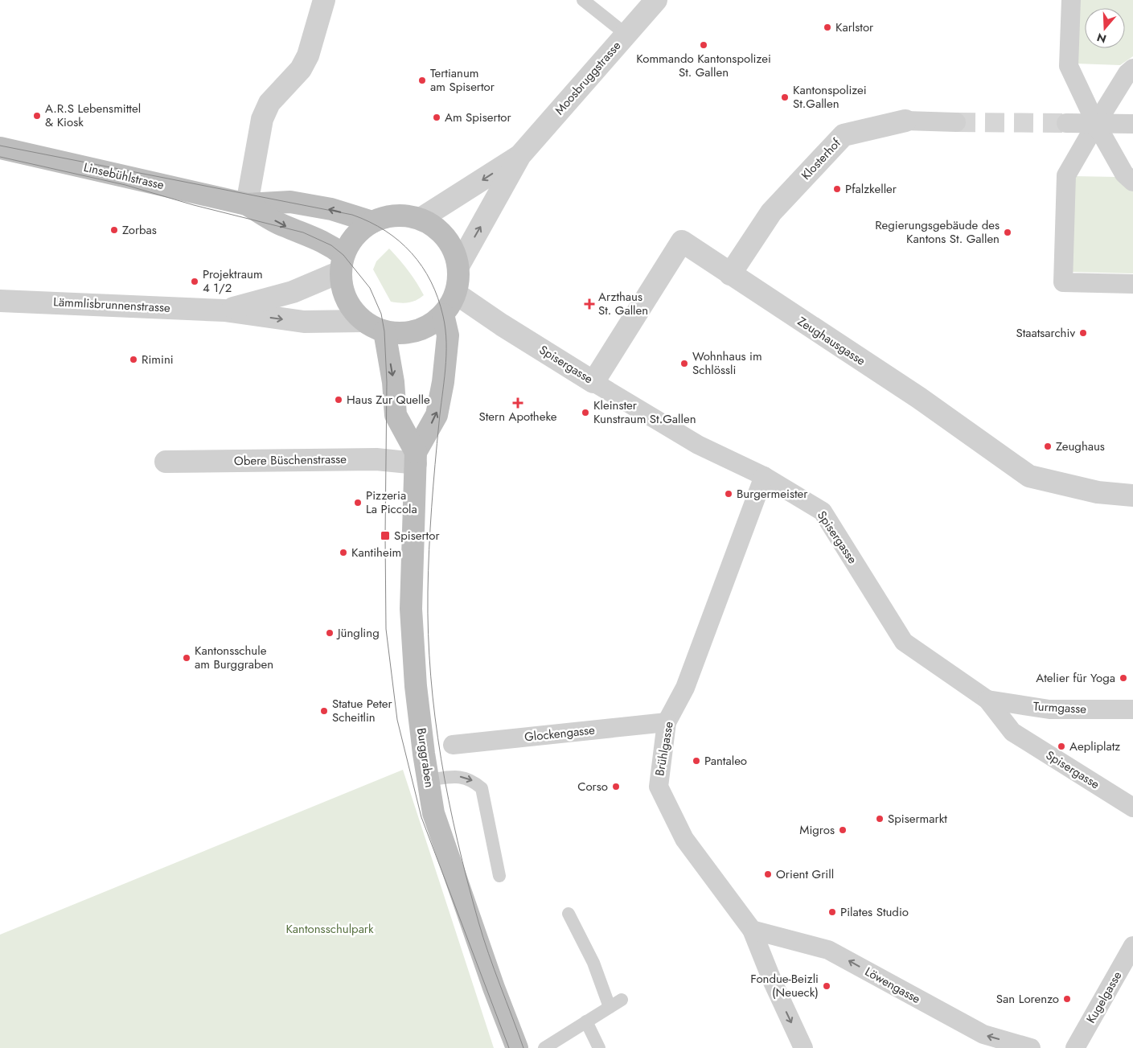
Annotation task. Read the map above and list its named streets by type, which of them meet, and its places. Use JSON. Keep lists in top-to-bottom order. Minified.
{"streets":{"main road":["Linsebühlstrasse","Burggraben"],"street":["Moosbruggstrasse","Klosterhof","Lämmlisbrunnenstrasse","Zeughausgasse","Spisergasse","Obere Büschenstrasse","Turmgasse","Glockengasse","Brühlgasse","Löwengasse","Kugelgasse"]},"crossings":[["Moosbruggstrasse","Linsebühlstrasse"],["Moosbruggstrasse","Lämmlisbrunnenstrasse"],["Moosbruggstrasse","Spisergasse"],["Moosbruggstrasse","Burggraben"],["Klosterhof","Zeughausgasse"],["Linsebühlstrasse","Lämmlisbrunnenstrasse"],["Linsebühlstrasse","Spisergasse"],["Linsebühlstrasse","Burggraben"],["Lämmlisbrunnenstrasse","Spisergasse"],["Lämmlisbrunnenstrasse","Burggraben"],["Zeughausgasse","Spisergasse"],["Spisergasse","Turmgasse"],["Spisergasse","Brühlgasse"],["Spisergasse","Burggraben"],["Obere Büschenstrasse","Burggraben"],["Glockengasse","Brühlgasse"],["Brühlgasse","Löwengasse"]],"one_way":["Löwengasse"],"parks":["Kantonsschulpark"],"places":{"other":["Karlstor","Kommando Kantonspolizei St. Gallen","Tertianum am Spisertor","Kantonspolizei St.Gallen","A.R.S Lebensmittel & Kiosk","Am Spisertor","Pfalzkeller","Zorbas","Regierungsgebäude des Kantons St. Gallen","Projektraum 4 1/2","Staatsarchiv","Rimini","Wohnhaus im Schlössli","Haus Zur Quelle","Kleinster Kunstraum St.Gallen","Zeughaus","Burgermeister","Pizzeria La Piccola","Kantiheim","Jüngling","Kantonsschule am Burggraben","Atelier für Yoga","Statue Peter Scheitlin","Aepliplatz","Pantaleo","Corso","Spisermarkt","Migros","Orient Grill","Pilates Studio","Fondue-Beizli (Neueck)","San Lorenzo"],"health":["Arzthaus St. Gallen","Stern Apotheke"],"transit":["Spisertor"]},"north":"bottom"}
